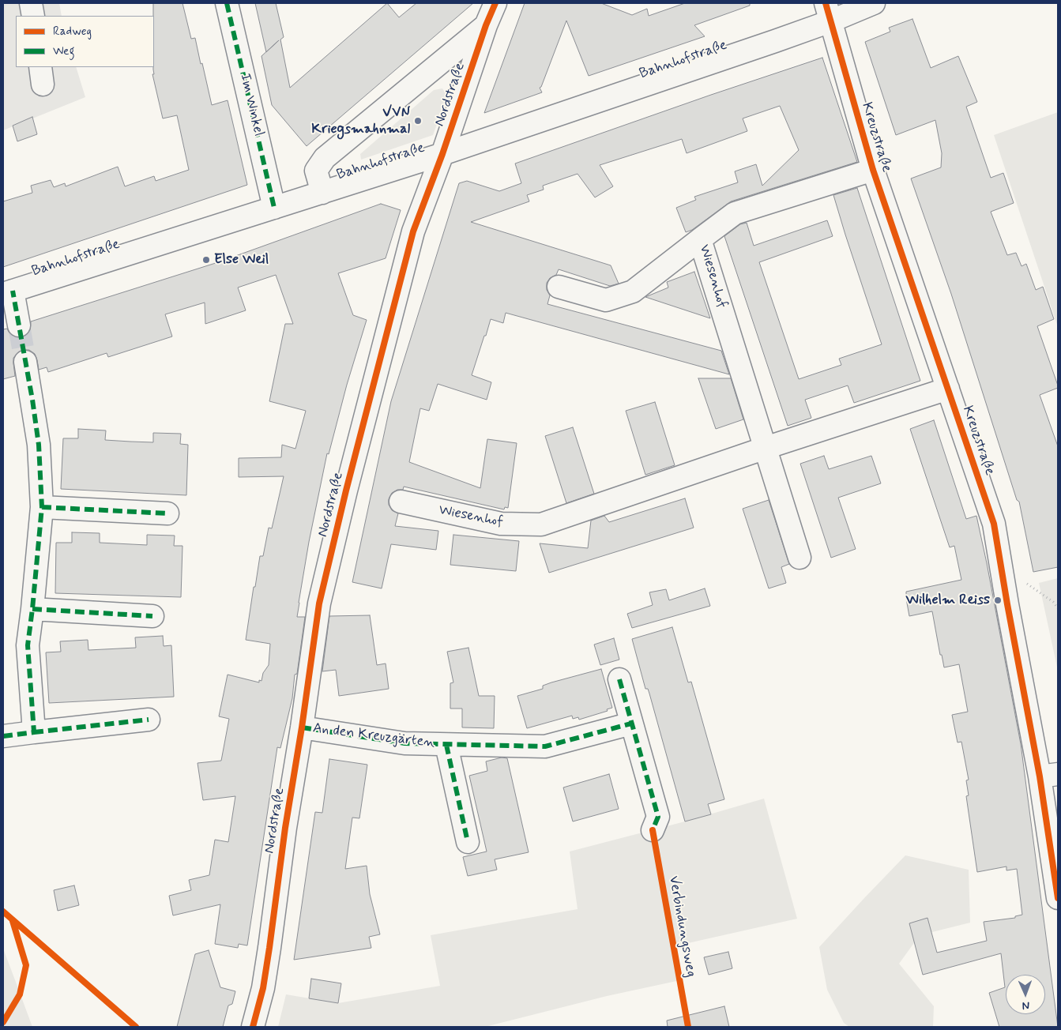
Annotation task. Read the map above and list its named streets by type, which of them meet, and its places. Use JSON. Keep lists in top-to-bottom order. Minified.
{"streets":{"street":["Bahnhofstraße","Nordstraße","Im Winkel","Kreuzstraße","Wiesenhof","An den Kreuzgärten"],"cycle path":["Verbindungsweg"]},"crossings":[["Bahnhofstraße","Nordstraße"],["Bahnhofstraße","Im Winkel"],["Bahnhofstraße","Kreuzstraße"],["Nordstraße","An den Kreuzgärten"],["Kreuzstraße","Wiesenhof"]],"places":["VVN Kriegsmahnmal","Else Weil","Wilhelm Reiss"],"legend":["Radweg","Weg"],"north":"bottom"}
